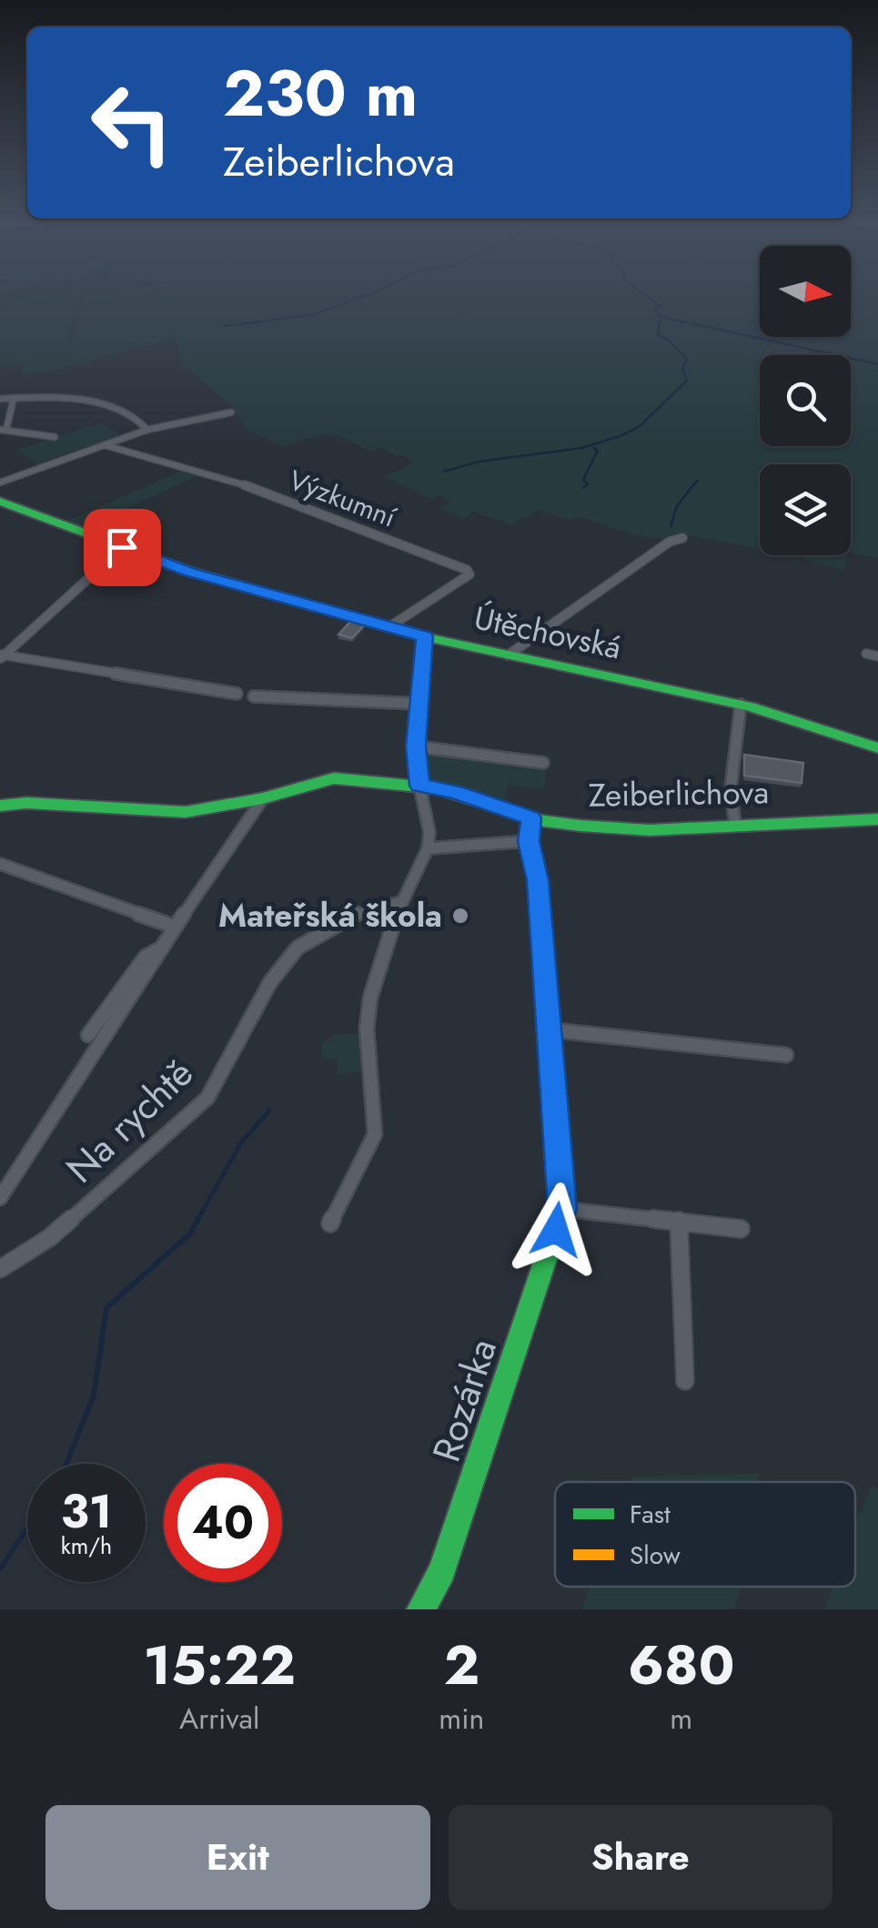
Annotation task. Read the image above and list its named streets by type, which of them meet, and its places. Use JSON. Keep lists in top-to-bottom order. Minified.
{"streets":{"street":["Výzkumní","Útěchovská","Zeiberlichova","Na rychtě","Rozárka"]},"crossings":[["Výzkumní","Útěchovská"],["Zeiberlichova","Rozárka"]],"places":["Mateřská škola"],"legend":["Fast","Slow"],"north":"right","page":{"turn":["230 m","Zeiberlichova"],"speed":"31 km/h","limit":"40","eta":["15:22","Arrival","2","min","680","m"],"buttons":["Exit","Share"]}}
